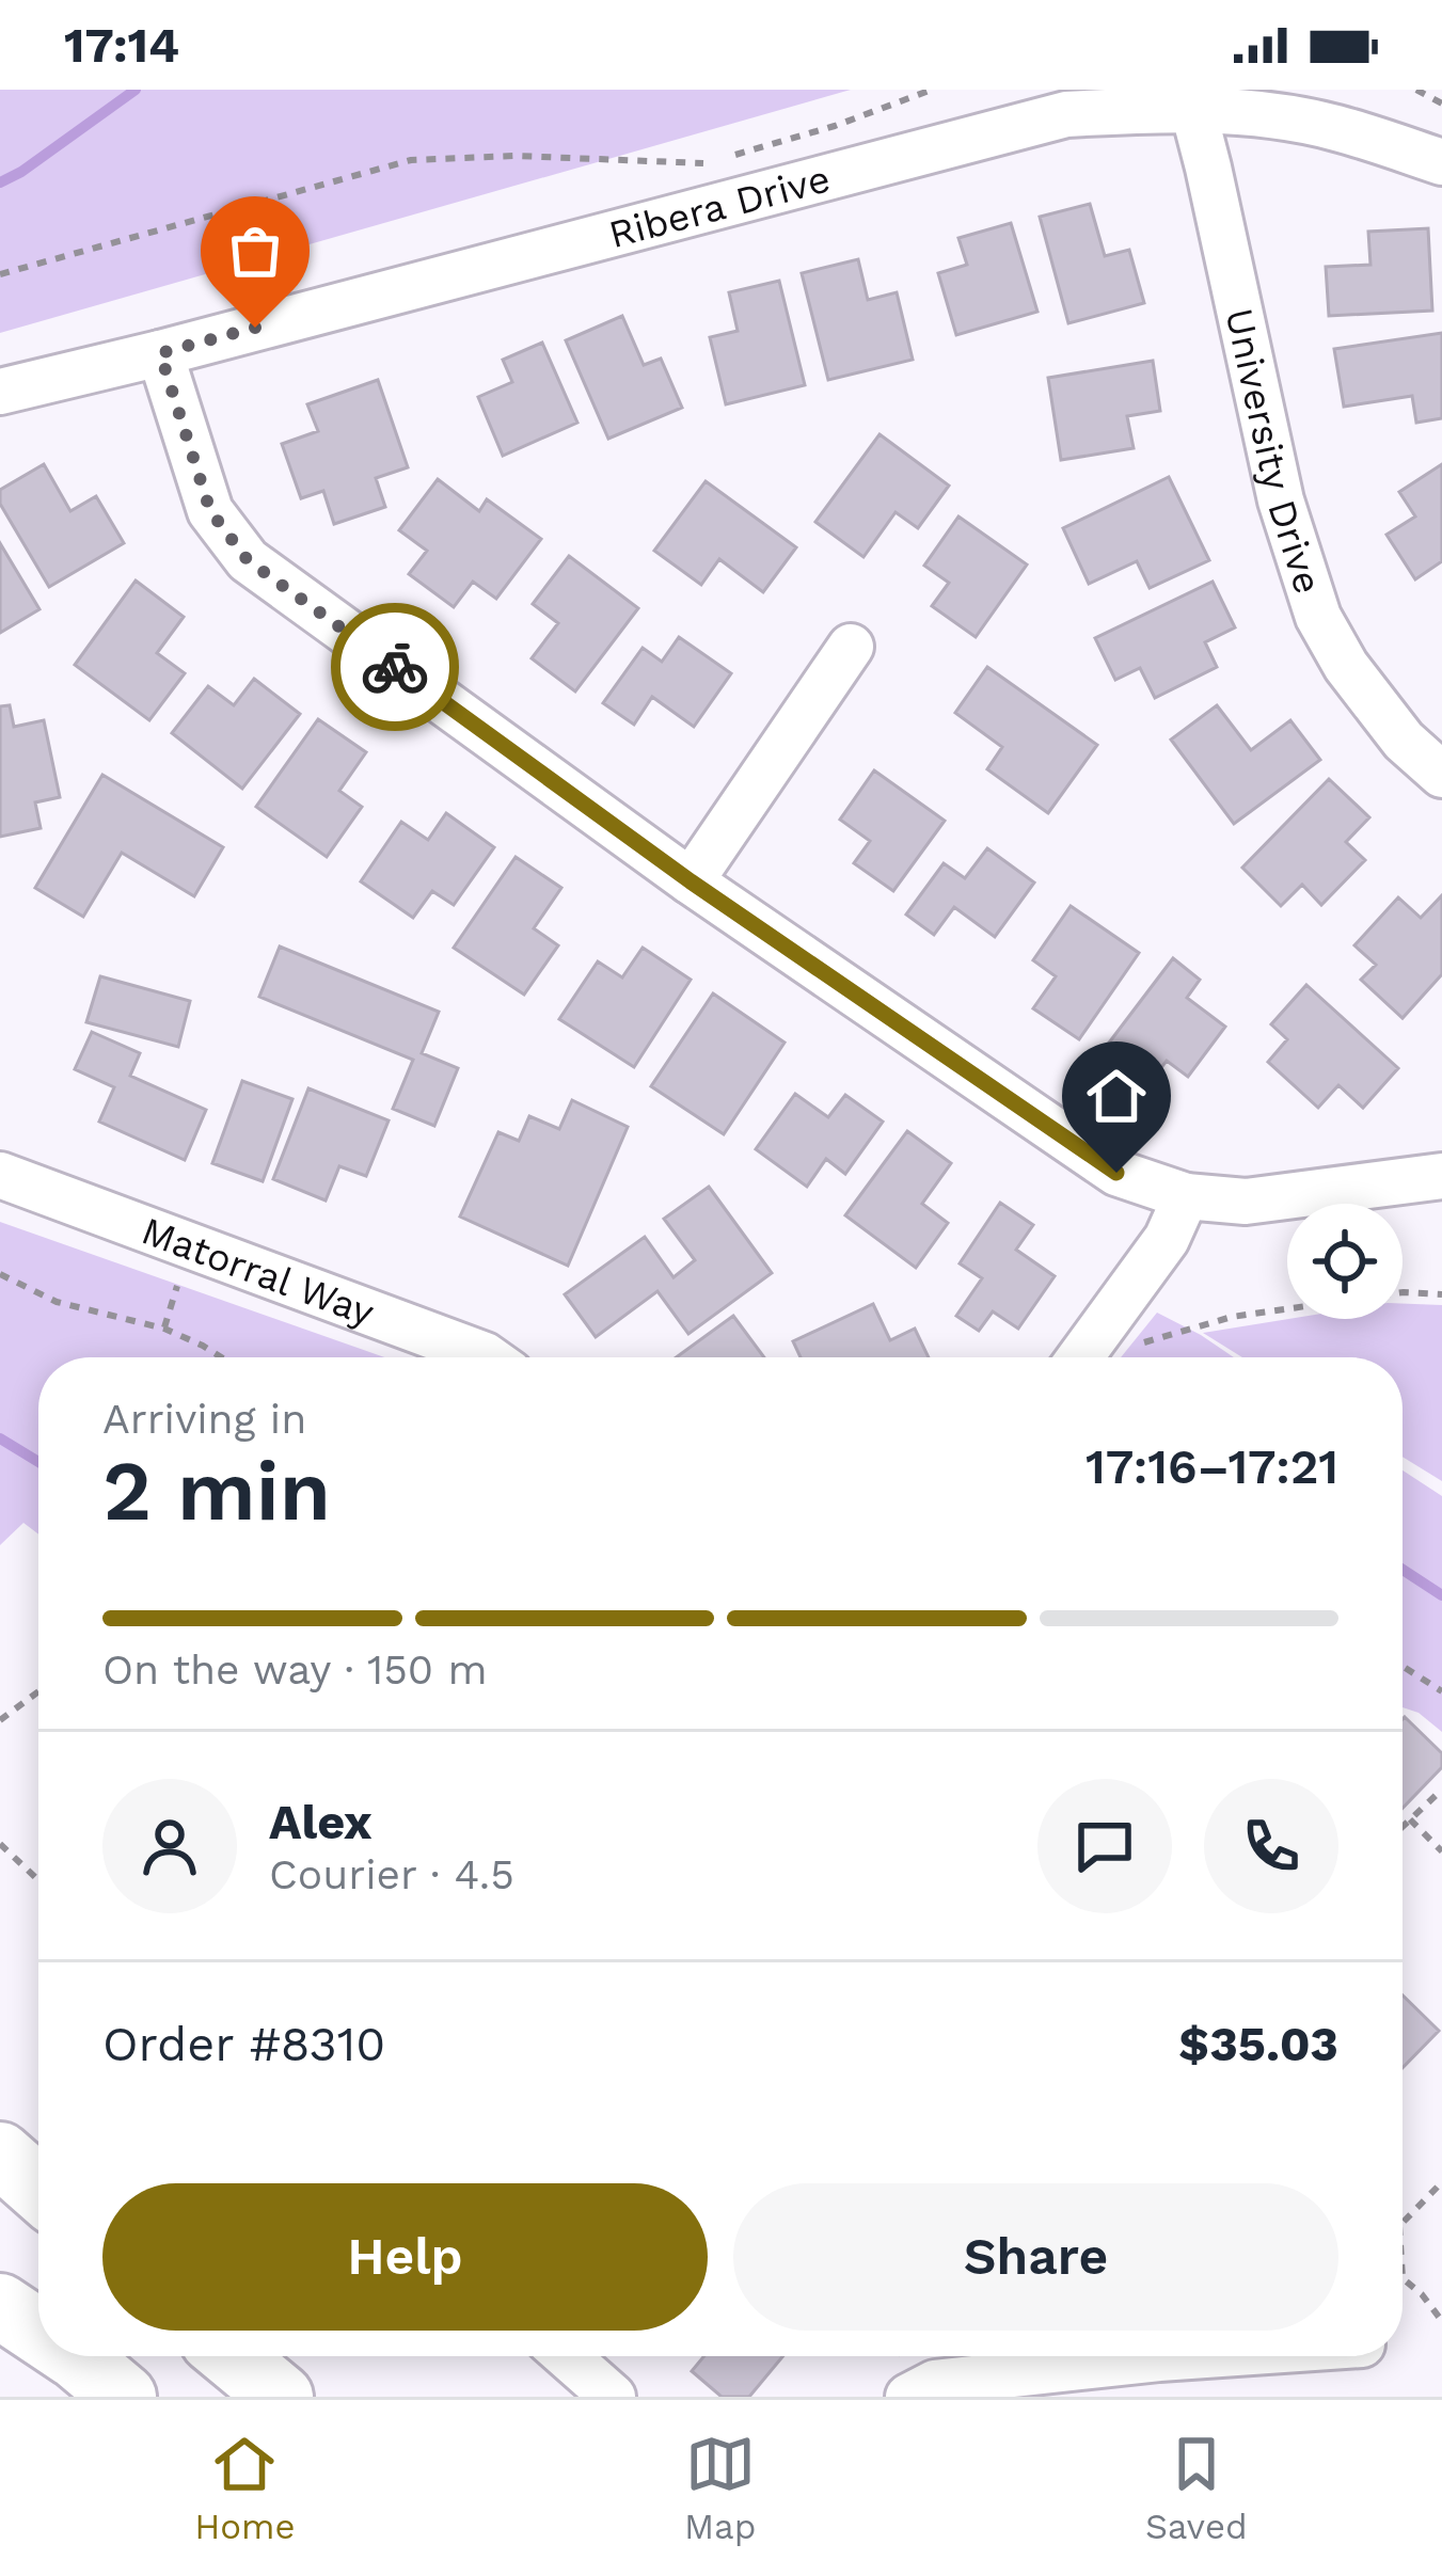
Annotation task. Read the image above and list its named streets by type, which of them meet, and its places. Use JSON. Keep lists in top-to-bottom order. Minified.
{"streets":{"street":["Ribera Drive","University Drive","Matorral Way"]},"crossings":[["Ribera Drive","University Drive"]],"page":{"status":"17:14","heading":["2 min","Arriving in","17:16–17:21"],"panel":["Alex","Courier · 4.5","Order #8310","$35.03"],"bar":"On the way · 150 m","buttons":["Help","Share"],"tabs":["Home","Map","Saved"]}}
